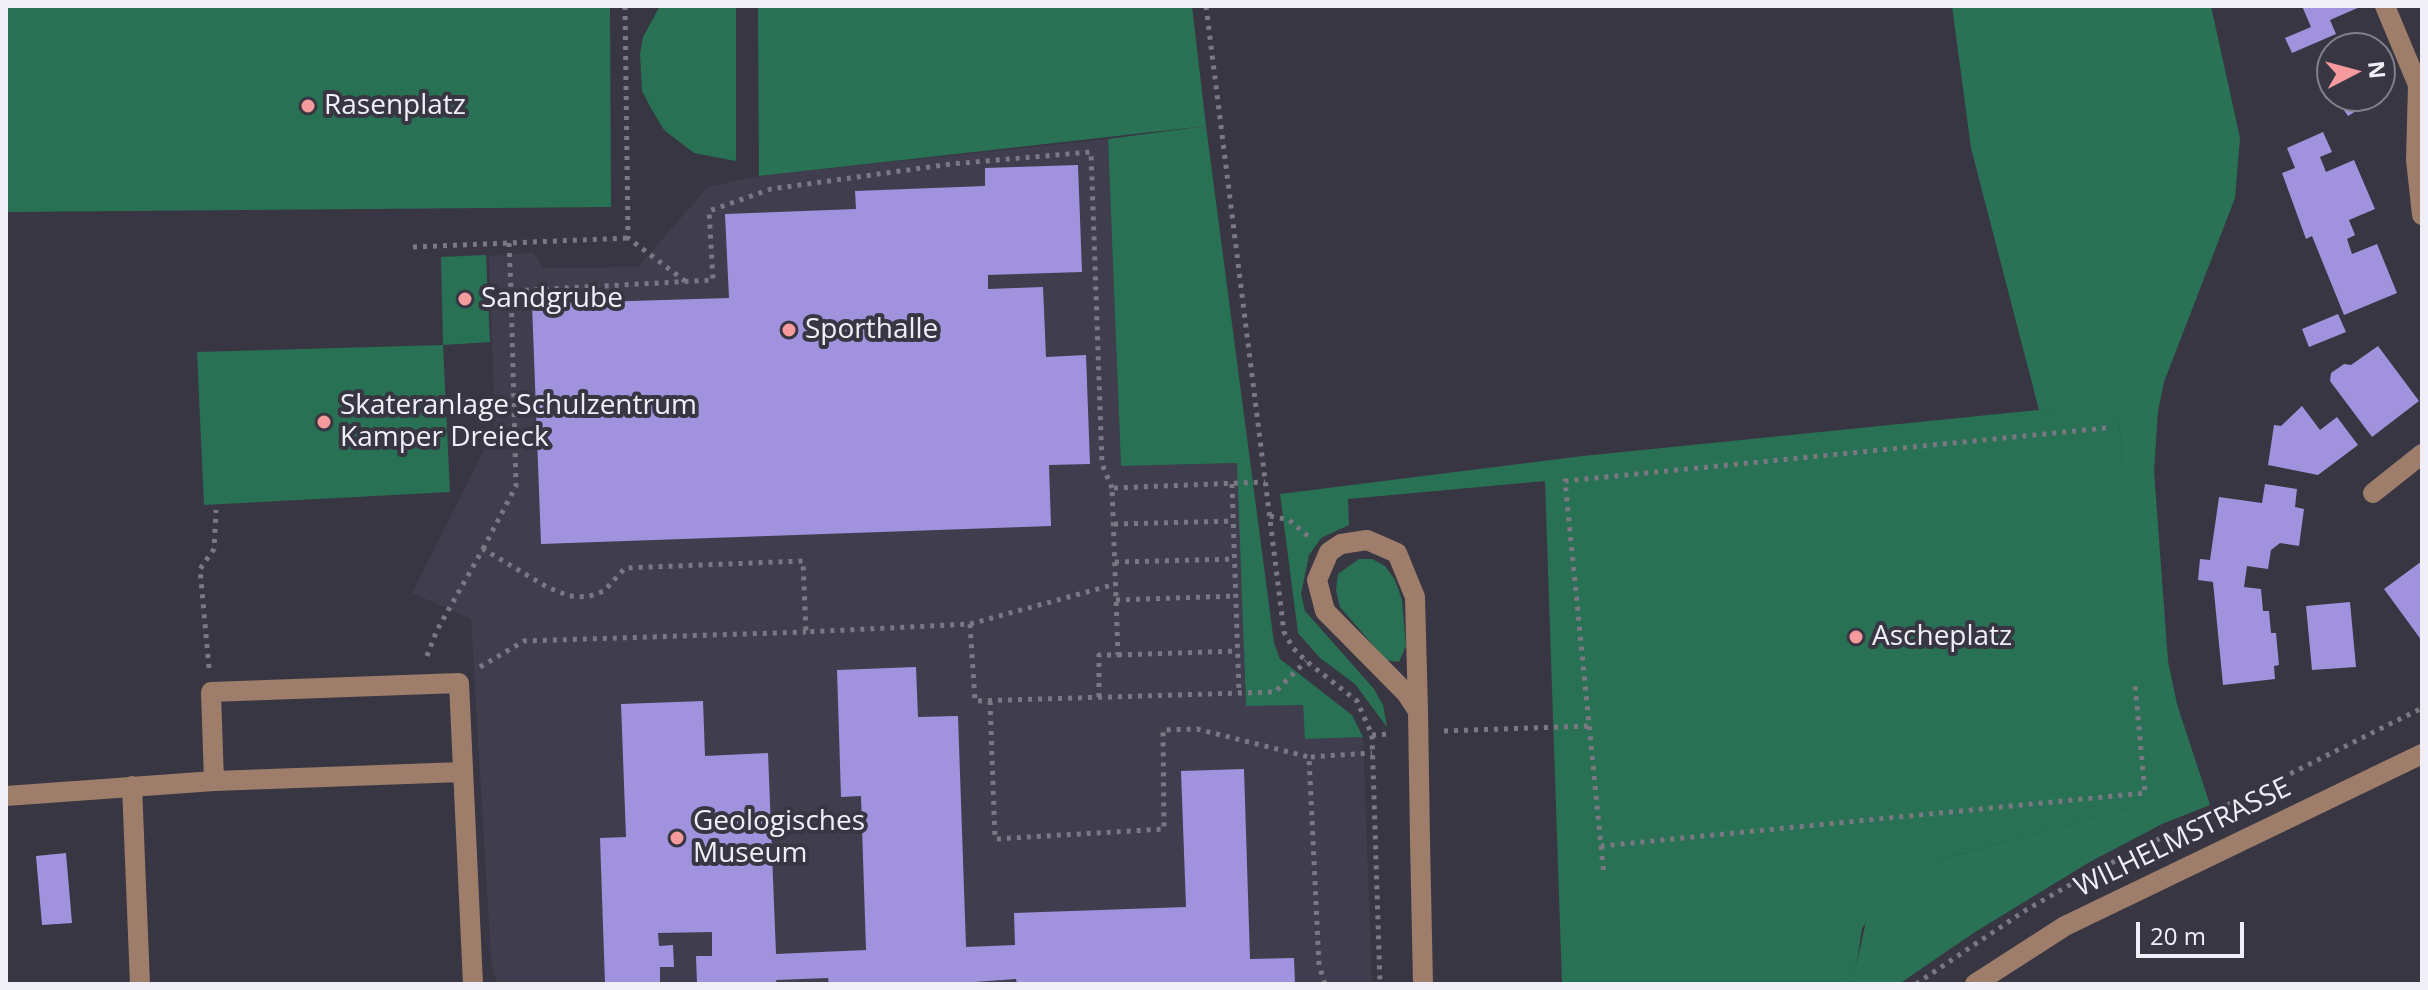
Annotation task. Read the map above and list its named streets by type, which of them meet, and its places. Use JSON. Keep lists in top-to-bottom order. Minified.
{"streets":{"street":["WILHELMSTRASSE"]},"places":["Rasenplatz","Sandgrube","Sporthalle","Skateranlage Schulzentrum Kamper Dreieck","Ascheplatz","Geologisches Museum"],"scale_bar":"20 m","north":"right"}
